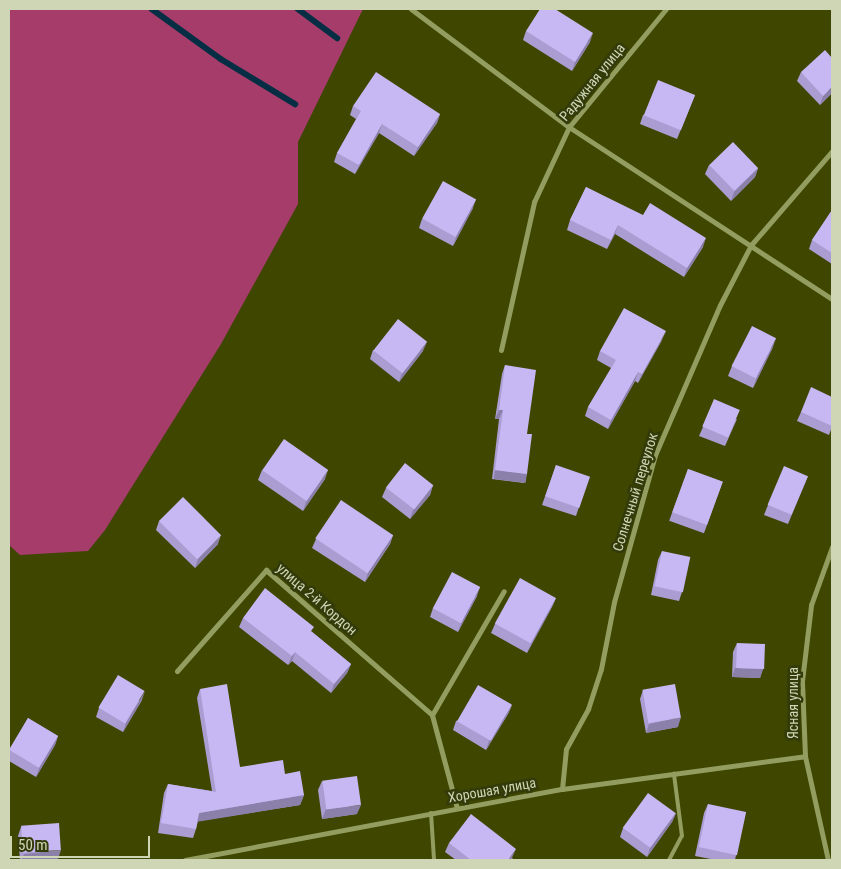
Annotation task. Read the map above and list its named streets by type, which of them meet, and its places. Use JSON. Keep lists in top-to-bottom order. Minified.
{"streets":{"street":["Радужная улица","Солнечный переулок","улица 2-й Кордон","Ясная улица","Хорошая улица"]},"crossings":[["Солнечный переулок","Хорошая улица"],["Ясная улица","Хорошая улица"]],"scale_bar":"50 m"}
